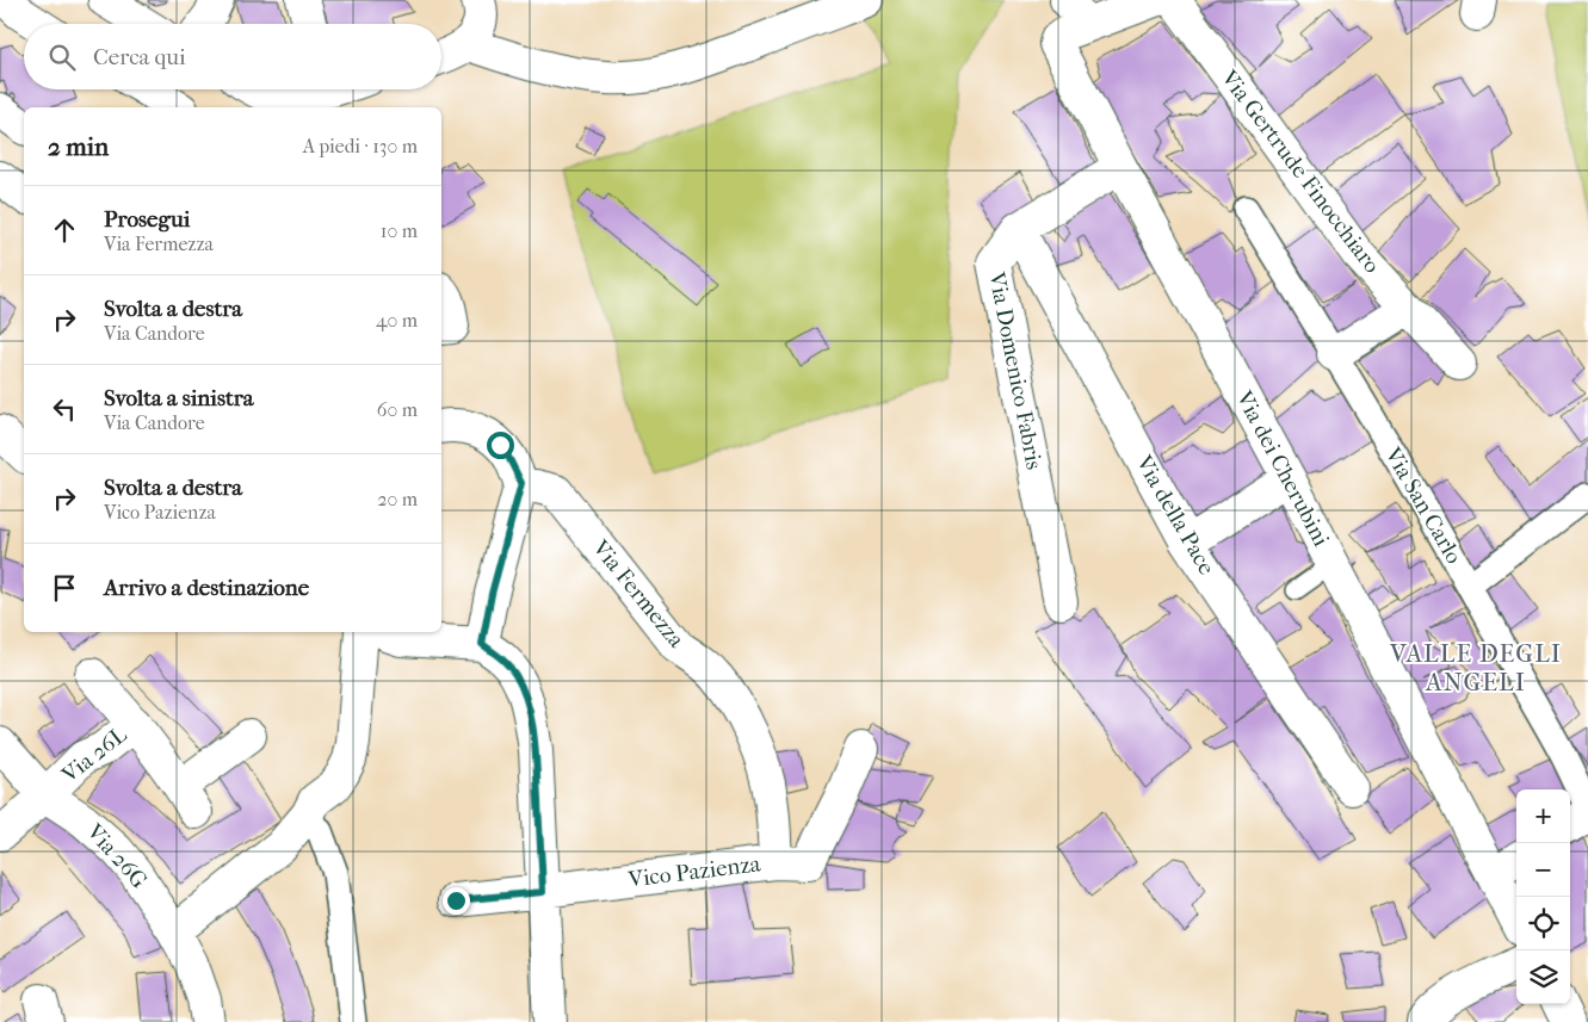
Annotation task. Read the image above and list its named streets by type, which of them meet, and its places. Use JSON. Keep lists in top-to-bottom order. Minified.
{"streets":{"street":["Via Gertrude Finocchiaro","Via Domenico Fabris","Via dei Cherubini","Via San Carlo","Via della Pace","Via Fermezza","Via 26L","Via 26G","Vico Pazienza"]},"crossings":[["Via Domenico Fabris","Via dei Cherubini"],["Via Domenico Fabris","Via della Pace"],["Via Fermezza","Vico Pazienza"],["Via 26L","Via 26G"]],"districts":["VALLE DEGLI ANGELI"],"page":{"search":"Cerca qui","heading":["2 min","A piedi · 130 m"],"list":[["Prosegui","Via Fermezza","10 m"],["Svolta a destra","Via Candore","40 m"],["Svolta a sinistra","Via Candore","60 m"],["Svolta a destra","Vico Pazienza","20 m"],"Arrivo a destinazione"],"map_buttons":["+","−"]}}
